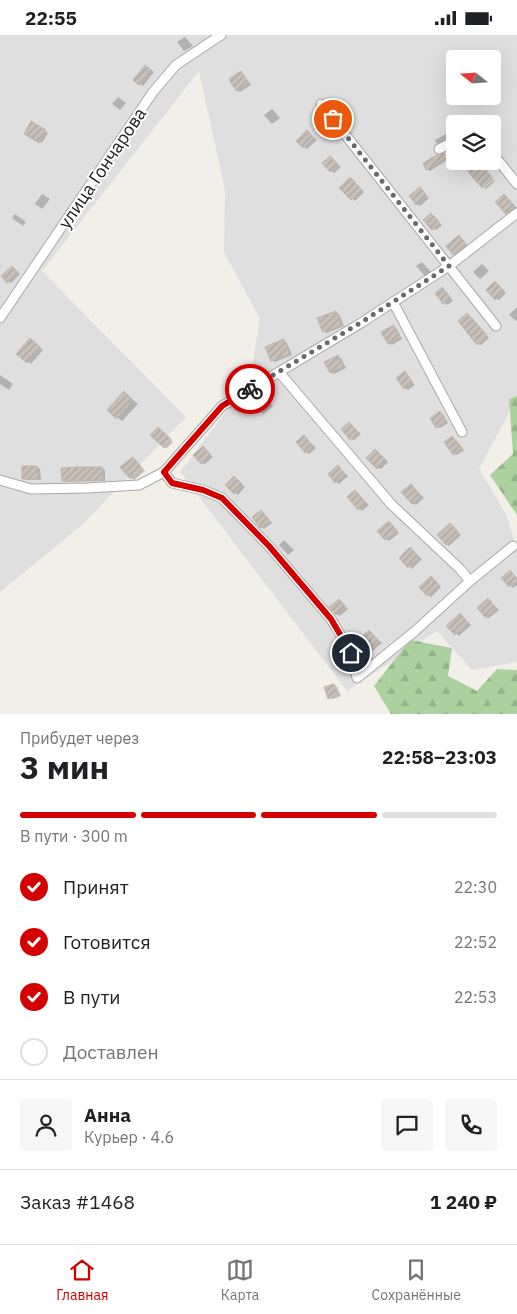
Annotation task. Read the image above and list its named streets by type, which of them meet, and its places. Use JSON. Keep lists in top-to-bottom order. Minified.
{"streets":{"street":["улица Гончарова"]},"north":"left","page":{"status":"22:55","heading":["3 мин","Прибудет через","22:58–23:03"],"panel":["Анна","Курьер · 4.6","Заказ #1468","1 240 ₽"],"bar":"В пути · 300 m","list":[["Принят","22:30"],["Готовится","22:52"],["В пути","22:53"],"Доставлен"],"tabs":["Главная","Карта","Сохранённые"]}}
